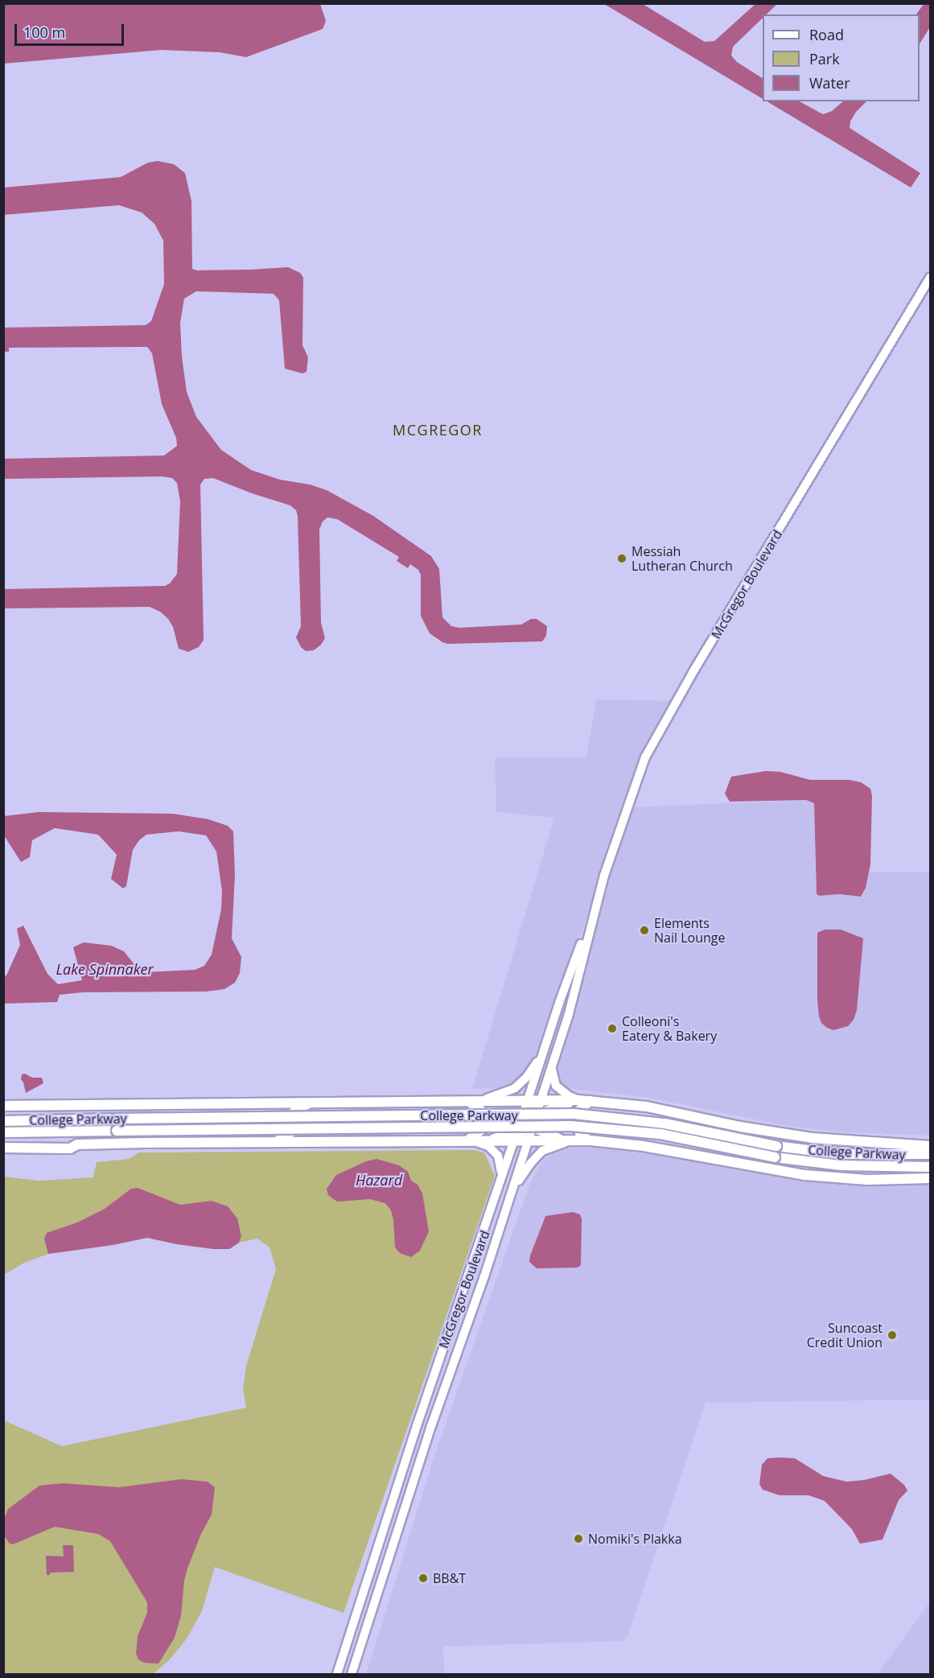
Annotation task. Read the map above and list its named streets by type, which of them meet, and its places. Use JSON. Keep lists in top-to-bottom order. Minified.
{"streets":{"main road":["McGregor Boulevard","College Parkway"]},"districts":["MCGREGOR"],"water":["Lake Spinnaker","Hazard"],"places":["Messiah Lutheran Church","Elements Nail Lounge","Colleoni's Eatery & Bakery","Suncoast Credit Union","Nomiki's Plakka","BB&T"],"legend":["Road","Park","Water"],"scale_bar":"100 m"}
